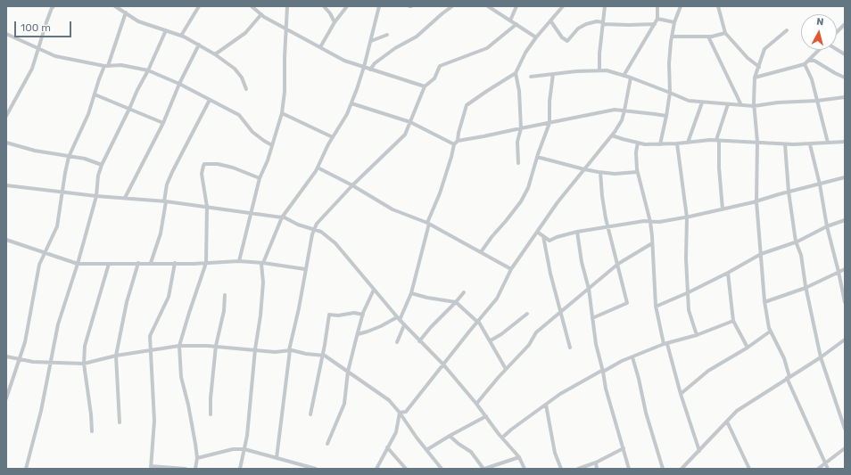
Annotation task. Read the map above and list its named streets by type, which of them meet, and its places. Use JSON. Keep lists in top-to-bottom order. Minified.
{"scale_bar":"100 m","north":"top"}
